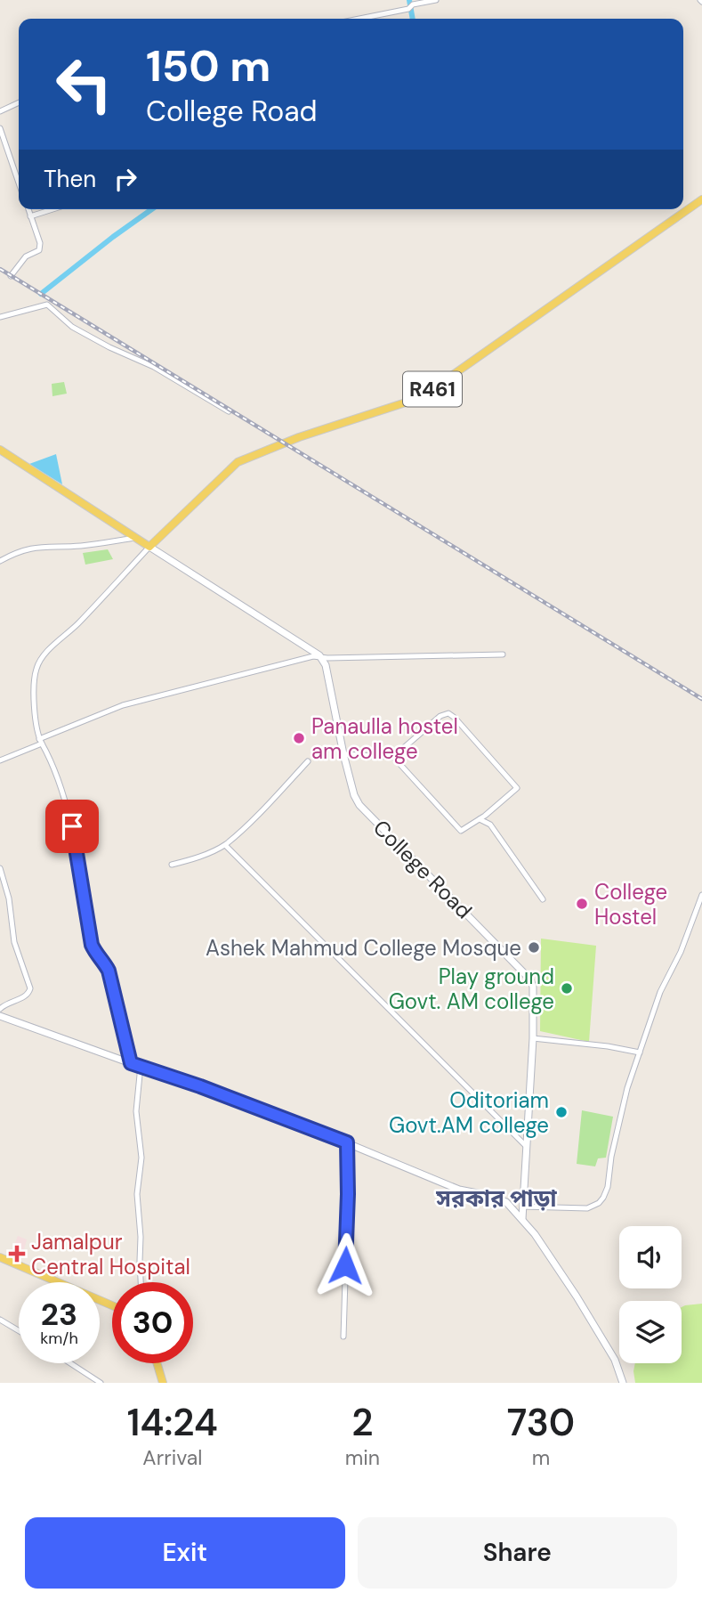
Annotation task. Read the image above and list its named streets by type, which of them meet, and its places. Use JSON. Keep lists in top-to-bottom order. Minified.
{"streets":{"main road":["R461","College Road"]},"districts":["সরকার পাড়া"],"places":{"other":["Panaulla hostel am college","College Hostel","Ashek Mahmud College Mosque","Play ground Govt. AM college","Oditoriam Govt.AM college"],"health":["Jamalpur Central Hospital"]},"page":{"turn":["150 m","College Road"],"then":"Then","speed":"23 km/h","limit":"30","eta":["14:24","Arrival","2","min","730","m"],"buttons":["Exit","Share"]}}
